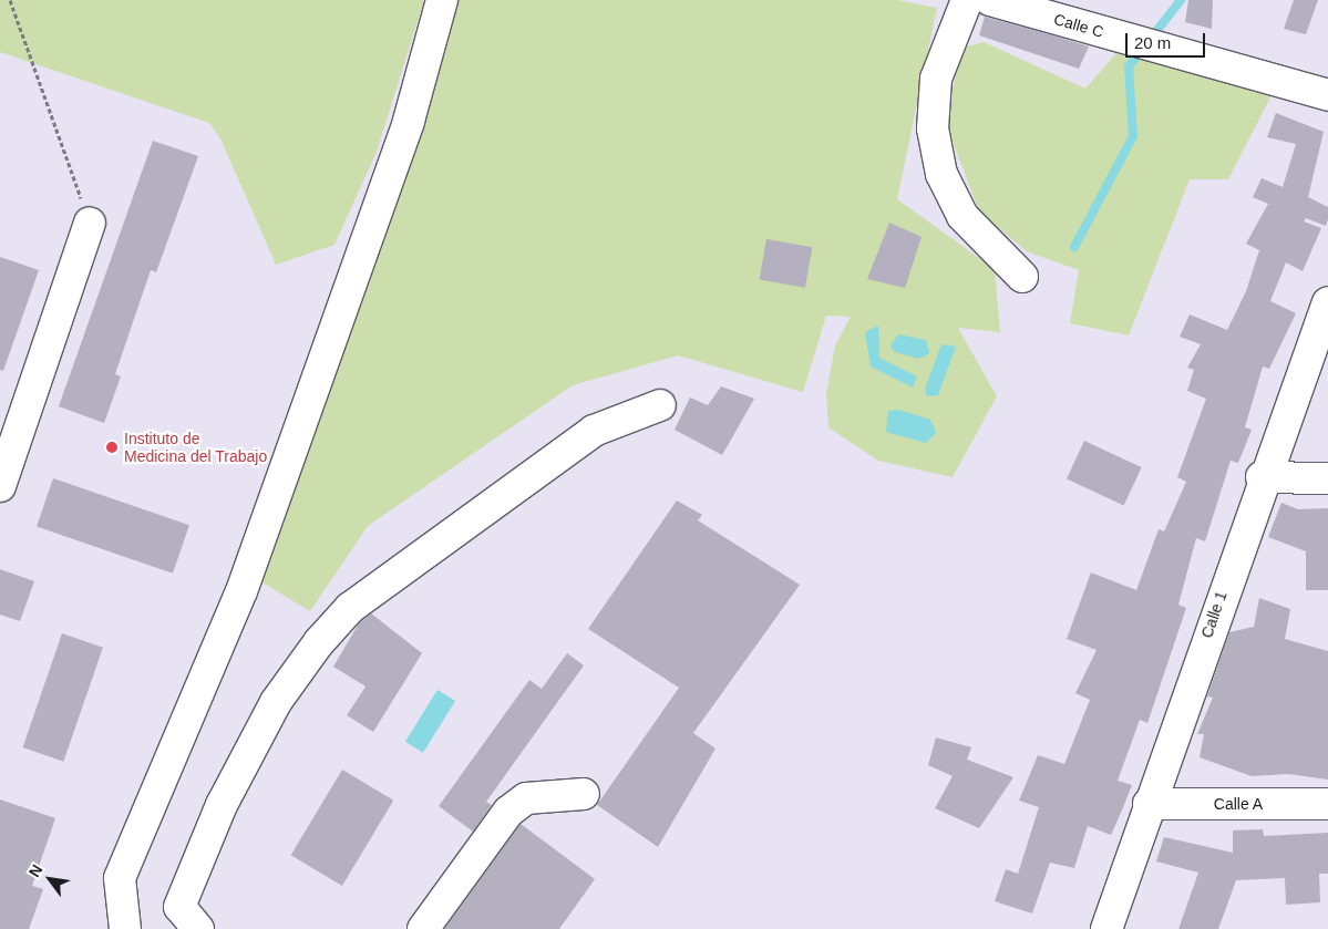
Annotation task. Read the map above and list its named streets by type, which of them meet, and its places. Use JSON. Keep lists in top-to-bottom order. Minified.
{"streets":{"street":["Calle C","Calle 1","Calle A"]},"crossings":[["Calle 1","Calle A"]],"places":["Instituto de Medicina del Trabajo"],"scale_bar":"20 m","north":"top left"}
